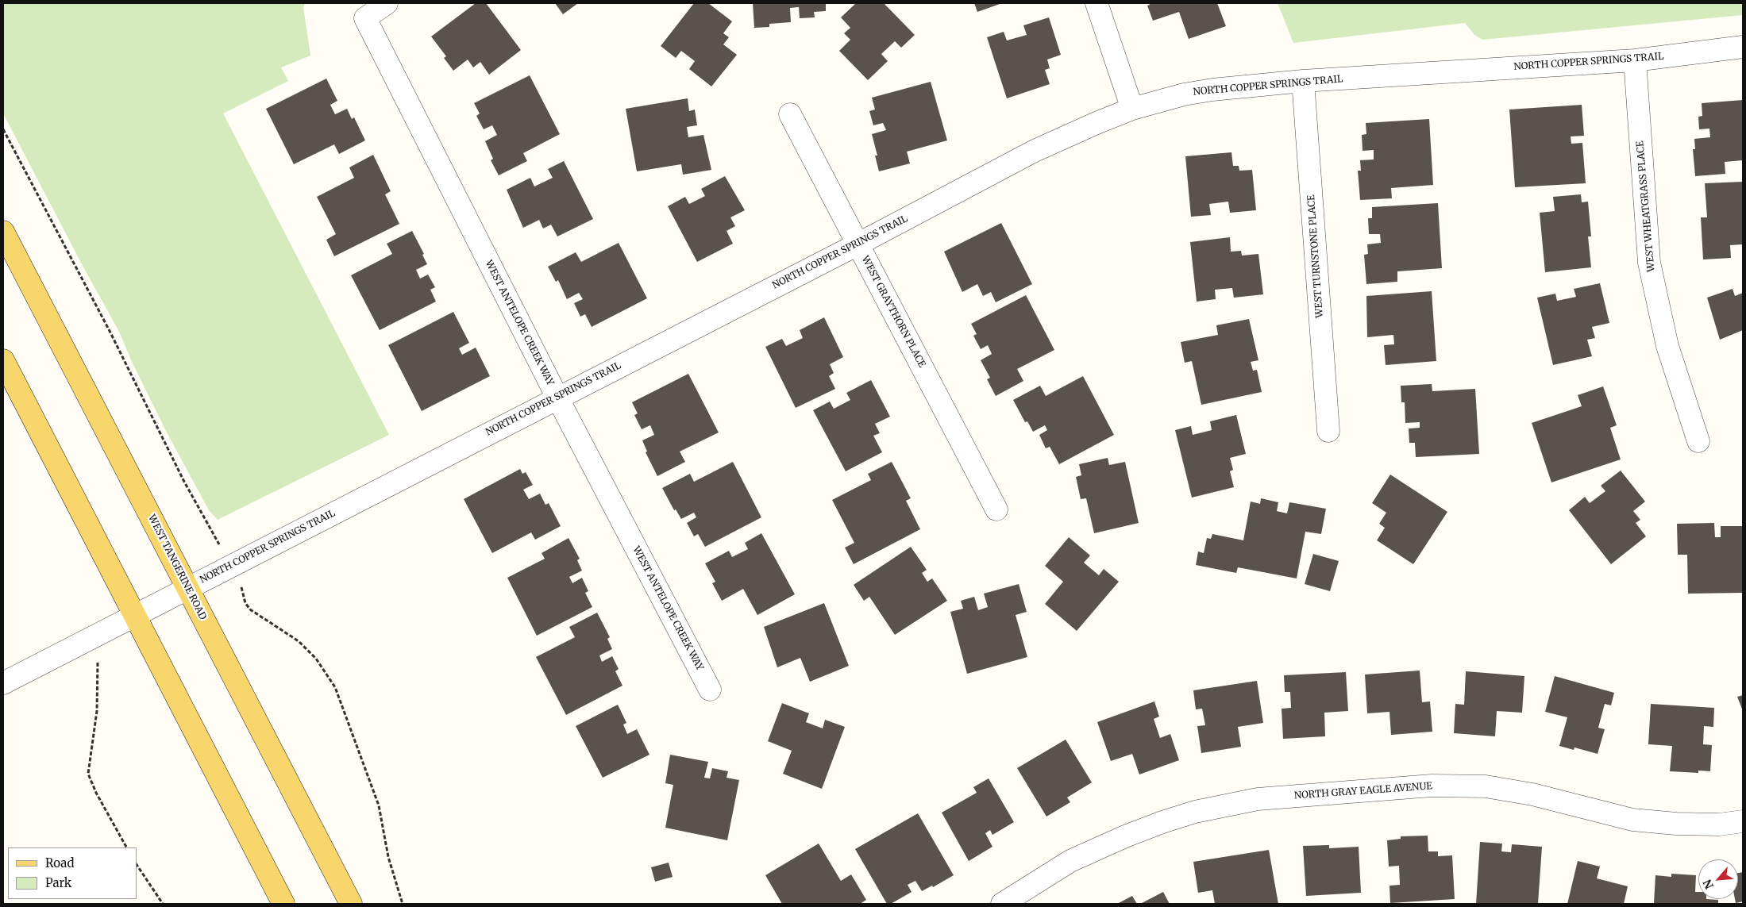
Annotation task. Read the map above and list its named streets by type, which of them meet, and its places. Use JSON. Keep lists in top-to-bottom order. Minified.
{"streets":{"main road":["WEST TANGERINE ROAD"],"street":["NORTH COPPER SPRINGS TRAIL","WEST WHEATGRASS PLACE","WEST TURNSTONE PLACE","WEST GRAYTHORN PLACE","WEST ANTELOPE CREEK WAY","NORTH GRAY EAGLE AVENUE"]},"crossings":[["NORTH COPPER SPRINGS TRAIL","WEST WHEATGRASS PLACE"],["NORTH COPPER SPRINGS TRAIL","WEST TURNSTONE PLACE"],["NORTH COPPER SPRINGS TRAIL","WEST GRAYTHORN PLACE"],["NORTH COPPER SPRINGS TRAIL","WEST ANTELOPE CREEK WAY"],["NORTH COPPER SPRINGS TRAIL","WEST TANGERINE ROAD"]],"legend":["Road","Park"],"north":"bottom left"}
